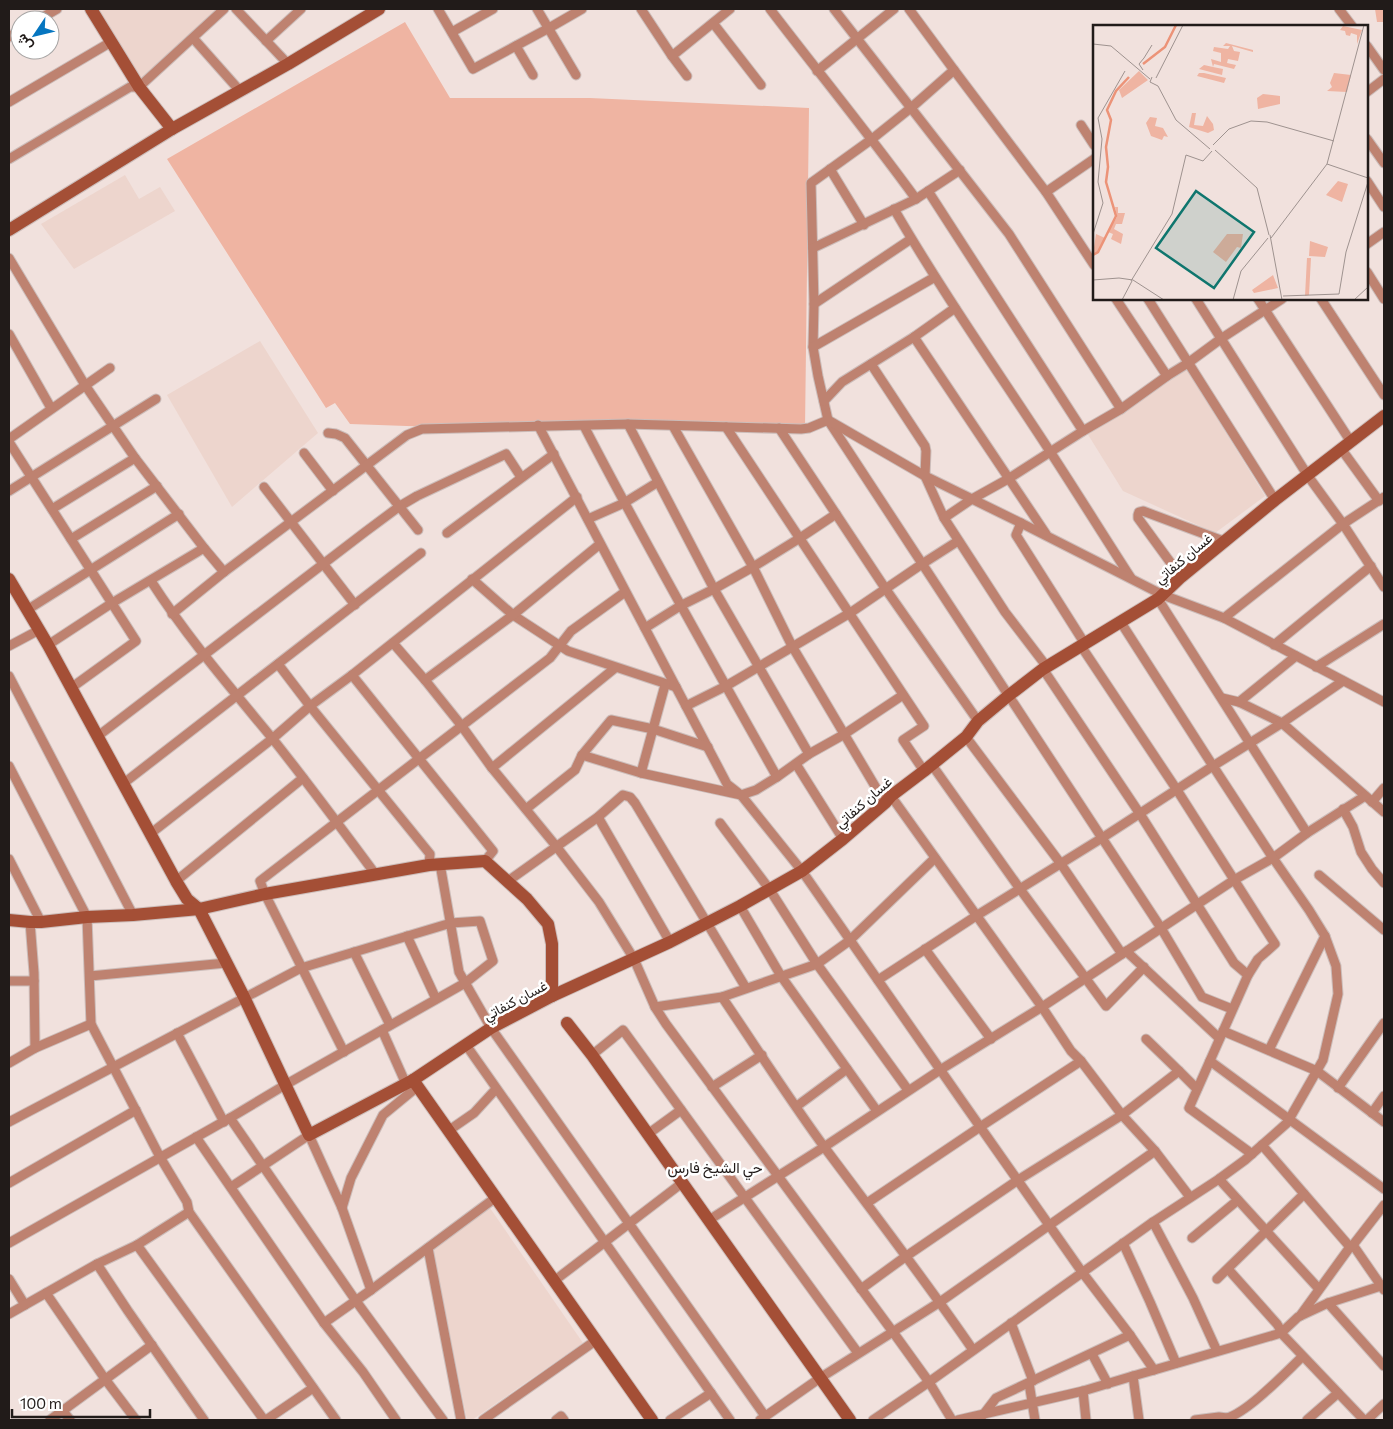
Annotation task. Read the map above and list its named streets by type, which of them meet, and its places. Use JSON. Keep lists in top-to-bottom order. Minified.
{"streets":{"street":["غسان كنفاتي"]},"districts":["حي الشيخ فارس"],"scale_bar":"100 m","north":"bottom left"}
